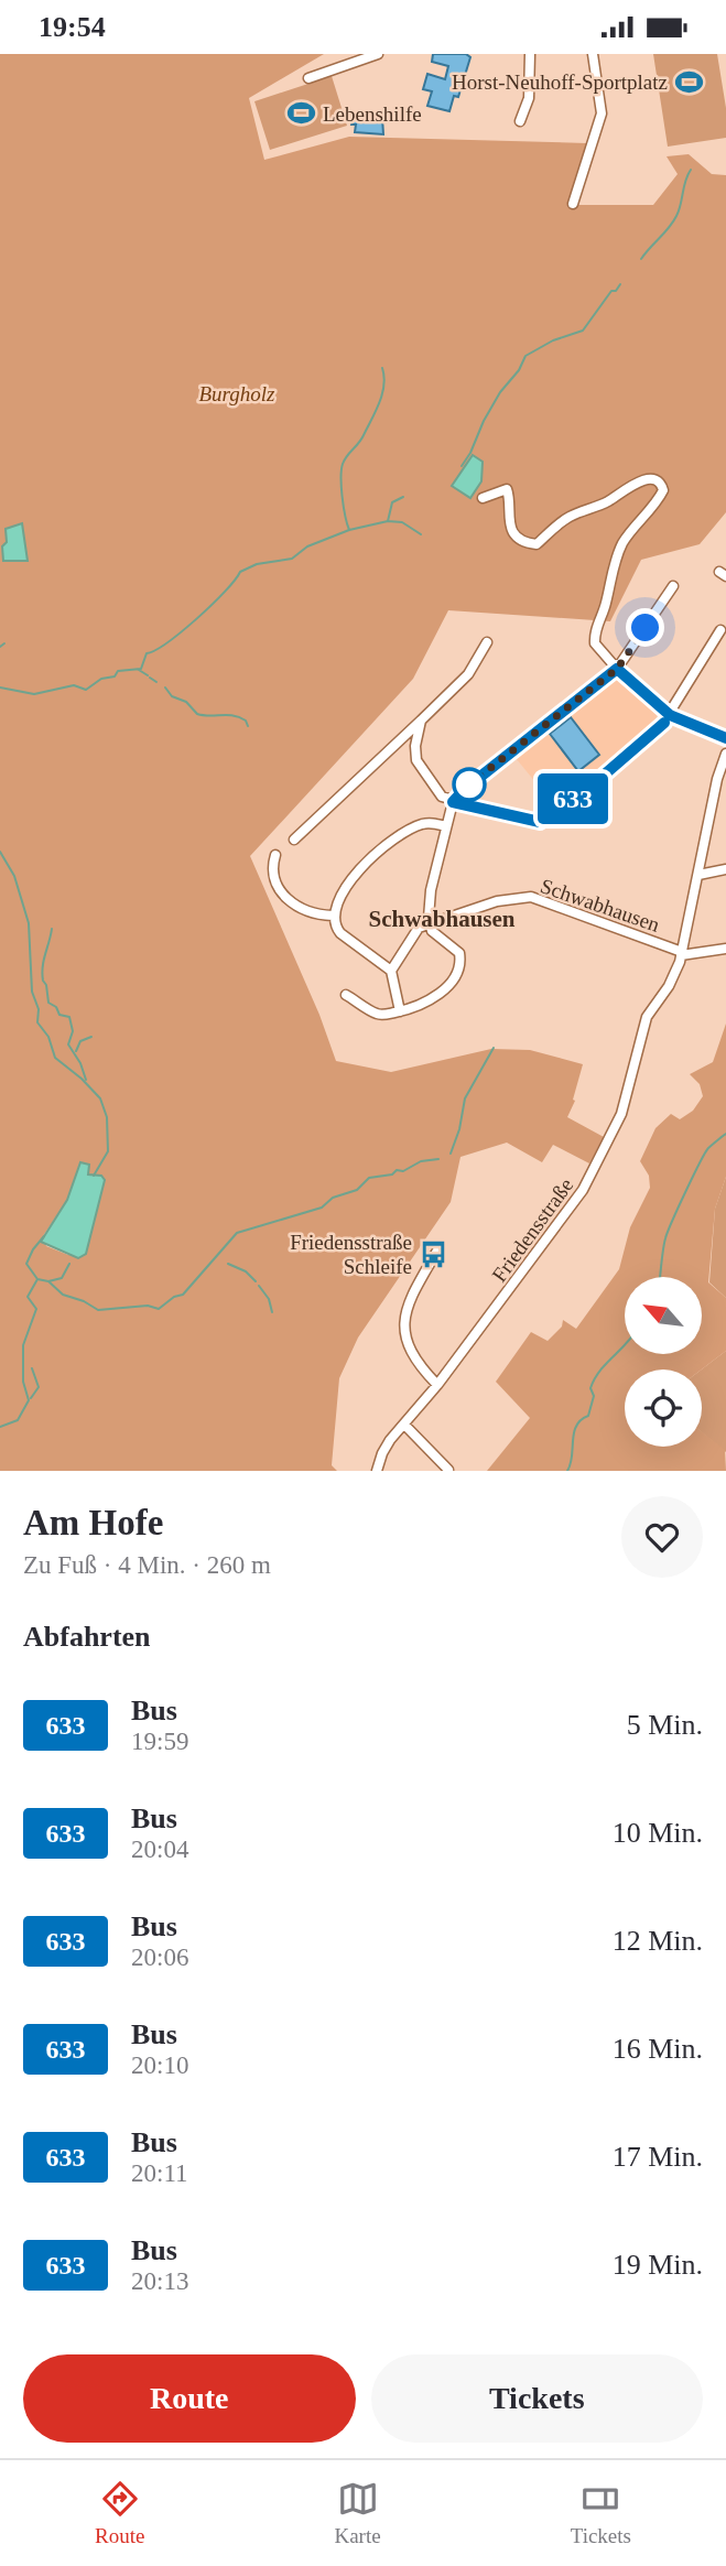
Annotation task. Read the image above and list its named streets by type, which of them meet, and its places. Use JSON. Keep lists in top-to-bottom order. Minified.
{"streets":{"street":["Schwabhausen","Friedensstraße"]},"crossings":[["Schwabhausen","Friedensstraße"]],"districts":["Schwabhausen"],"parks":["Burgholz"],"places":{"sports":["Horst-Neuhoff-Sportplatz","Lebenshilfe"],"bus stop":["Friedensstraße Schleife"]},"lines":["bus line 633"],"north":"top left","page":{"status":"19:54","on_map":"633","heading":[["Am Hofe","Zu Fuß · 4 Min. · 260 m"],"Abfahrten"],"list":[{"mark":"633","name":"Bus","note":"19:59","value":"5 Min."},{"mark":"633","name":"Bus","note":"20:04","value":"10 Min."},{"mark":"633","name":"Bus","note":"20:06","value":"12 Min."},{"mark":"633","name":"Bus","note":"20:10","value":"16 Min."},{"mark":"633","name":"Bus","note":"20:11","value":"17 Min."},{"mark":"633","name":"Bus","note":"20:13","value":"19 Min."}],"buttons":["Route","Tickets"],"tabs":["Route","Karte","Tickets"]}}
